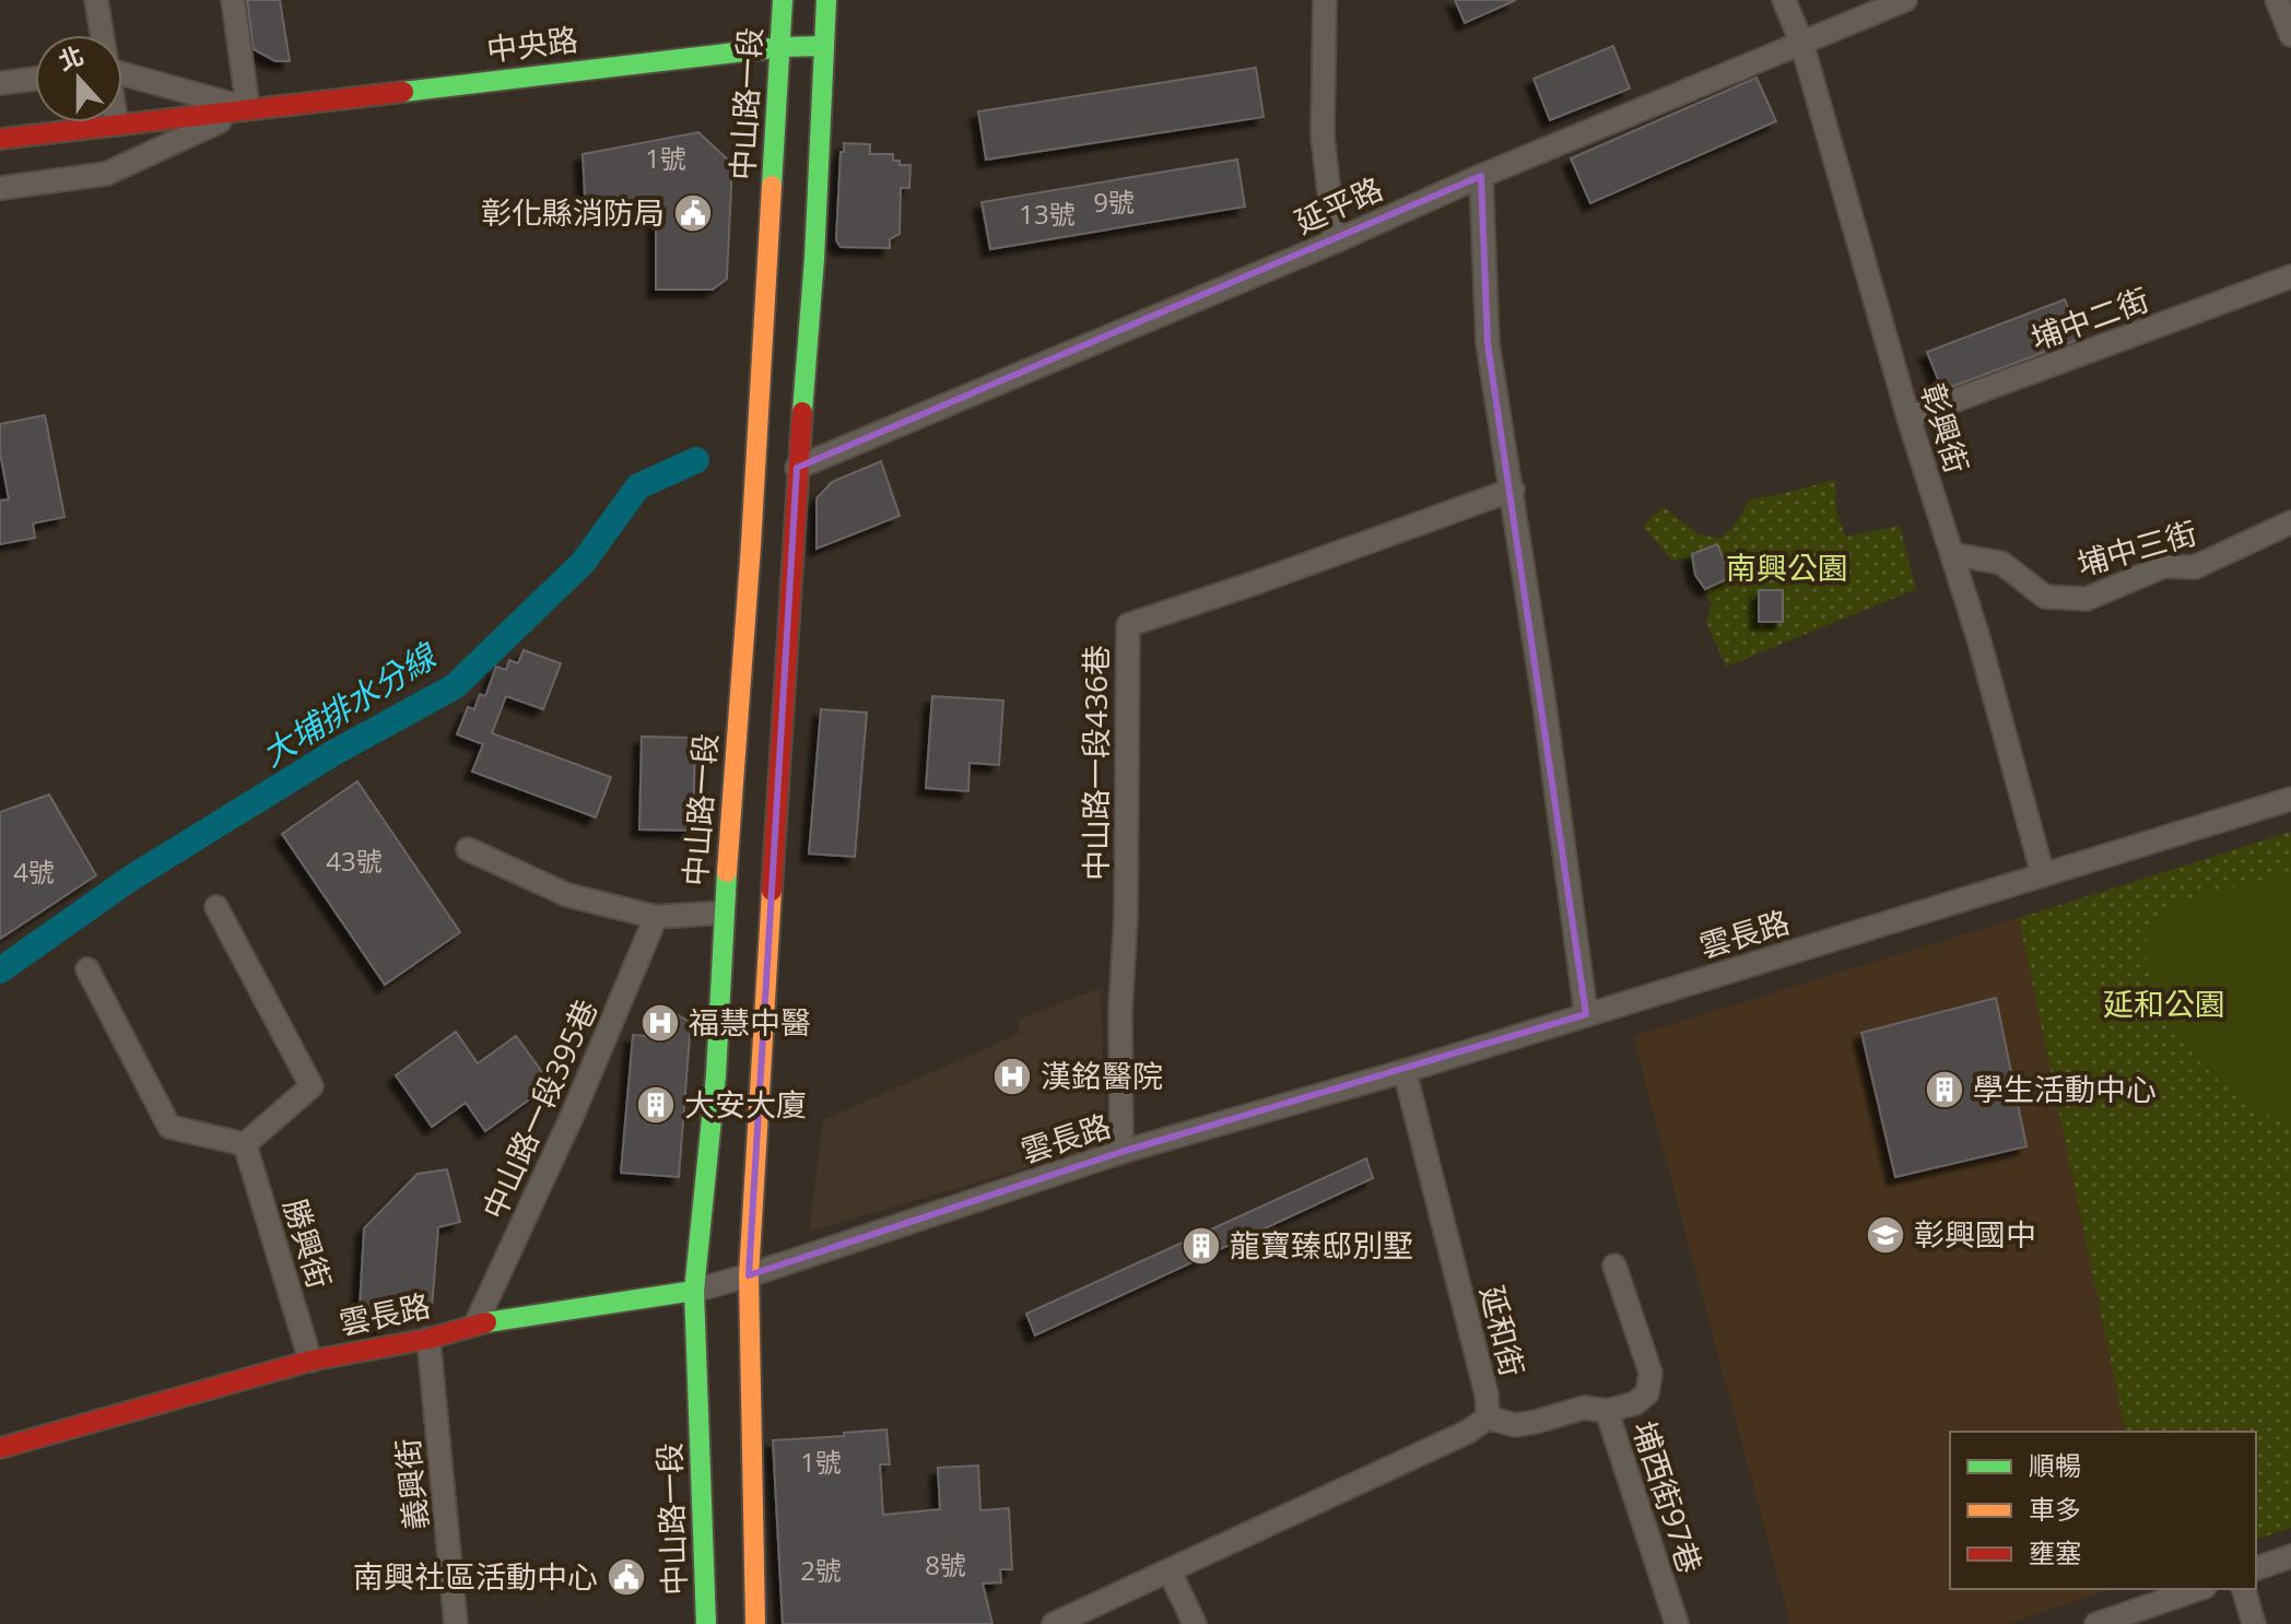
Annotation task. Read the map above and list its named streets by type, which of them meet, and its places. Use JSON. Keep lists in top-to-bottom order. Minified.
{"streets":{"main road":["中央路","中山路一段","雲長路"],"street":["延平路","埔中二街","彰興街","埔中三街","中山路一段436巷","中山路一段395巷","勝興街","延和街","義興街","埔西街97巷"]},"crossings":[["中央路","中山路一段"],["中山路一段","雲長路"],["延平路","彰興街"],["埔中二街","彰興街"],["彰興街","埔中三街"],["彰興街","雲長路"],["中山路一段436巷","雲長路"],["雲長路","中山路一段395巷"],["雲長路","勝興街"],["雲長路","延和街"],["雲長路","義興街"]],"water":["大埔排水分線"],"parks":["南興公園","延和公園"],"places":{"public building":["彰化縣消防局","南興社區活動中心"],"hospital":["福慧中醫","漢銘醫院"],"building":["學生活動中心","大安大廈","龍寶臻邸別墅"],"school or university":["彰興國中"]},"house_numbers":["1號","9號","13號","43號","4號","1號","8號","2號"],"legend":["順暢","車多","壅塞"],"north":"top"}
